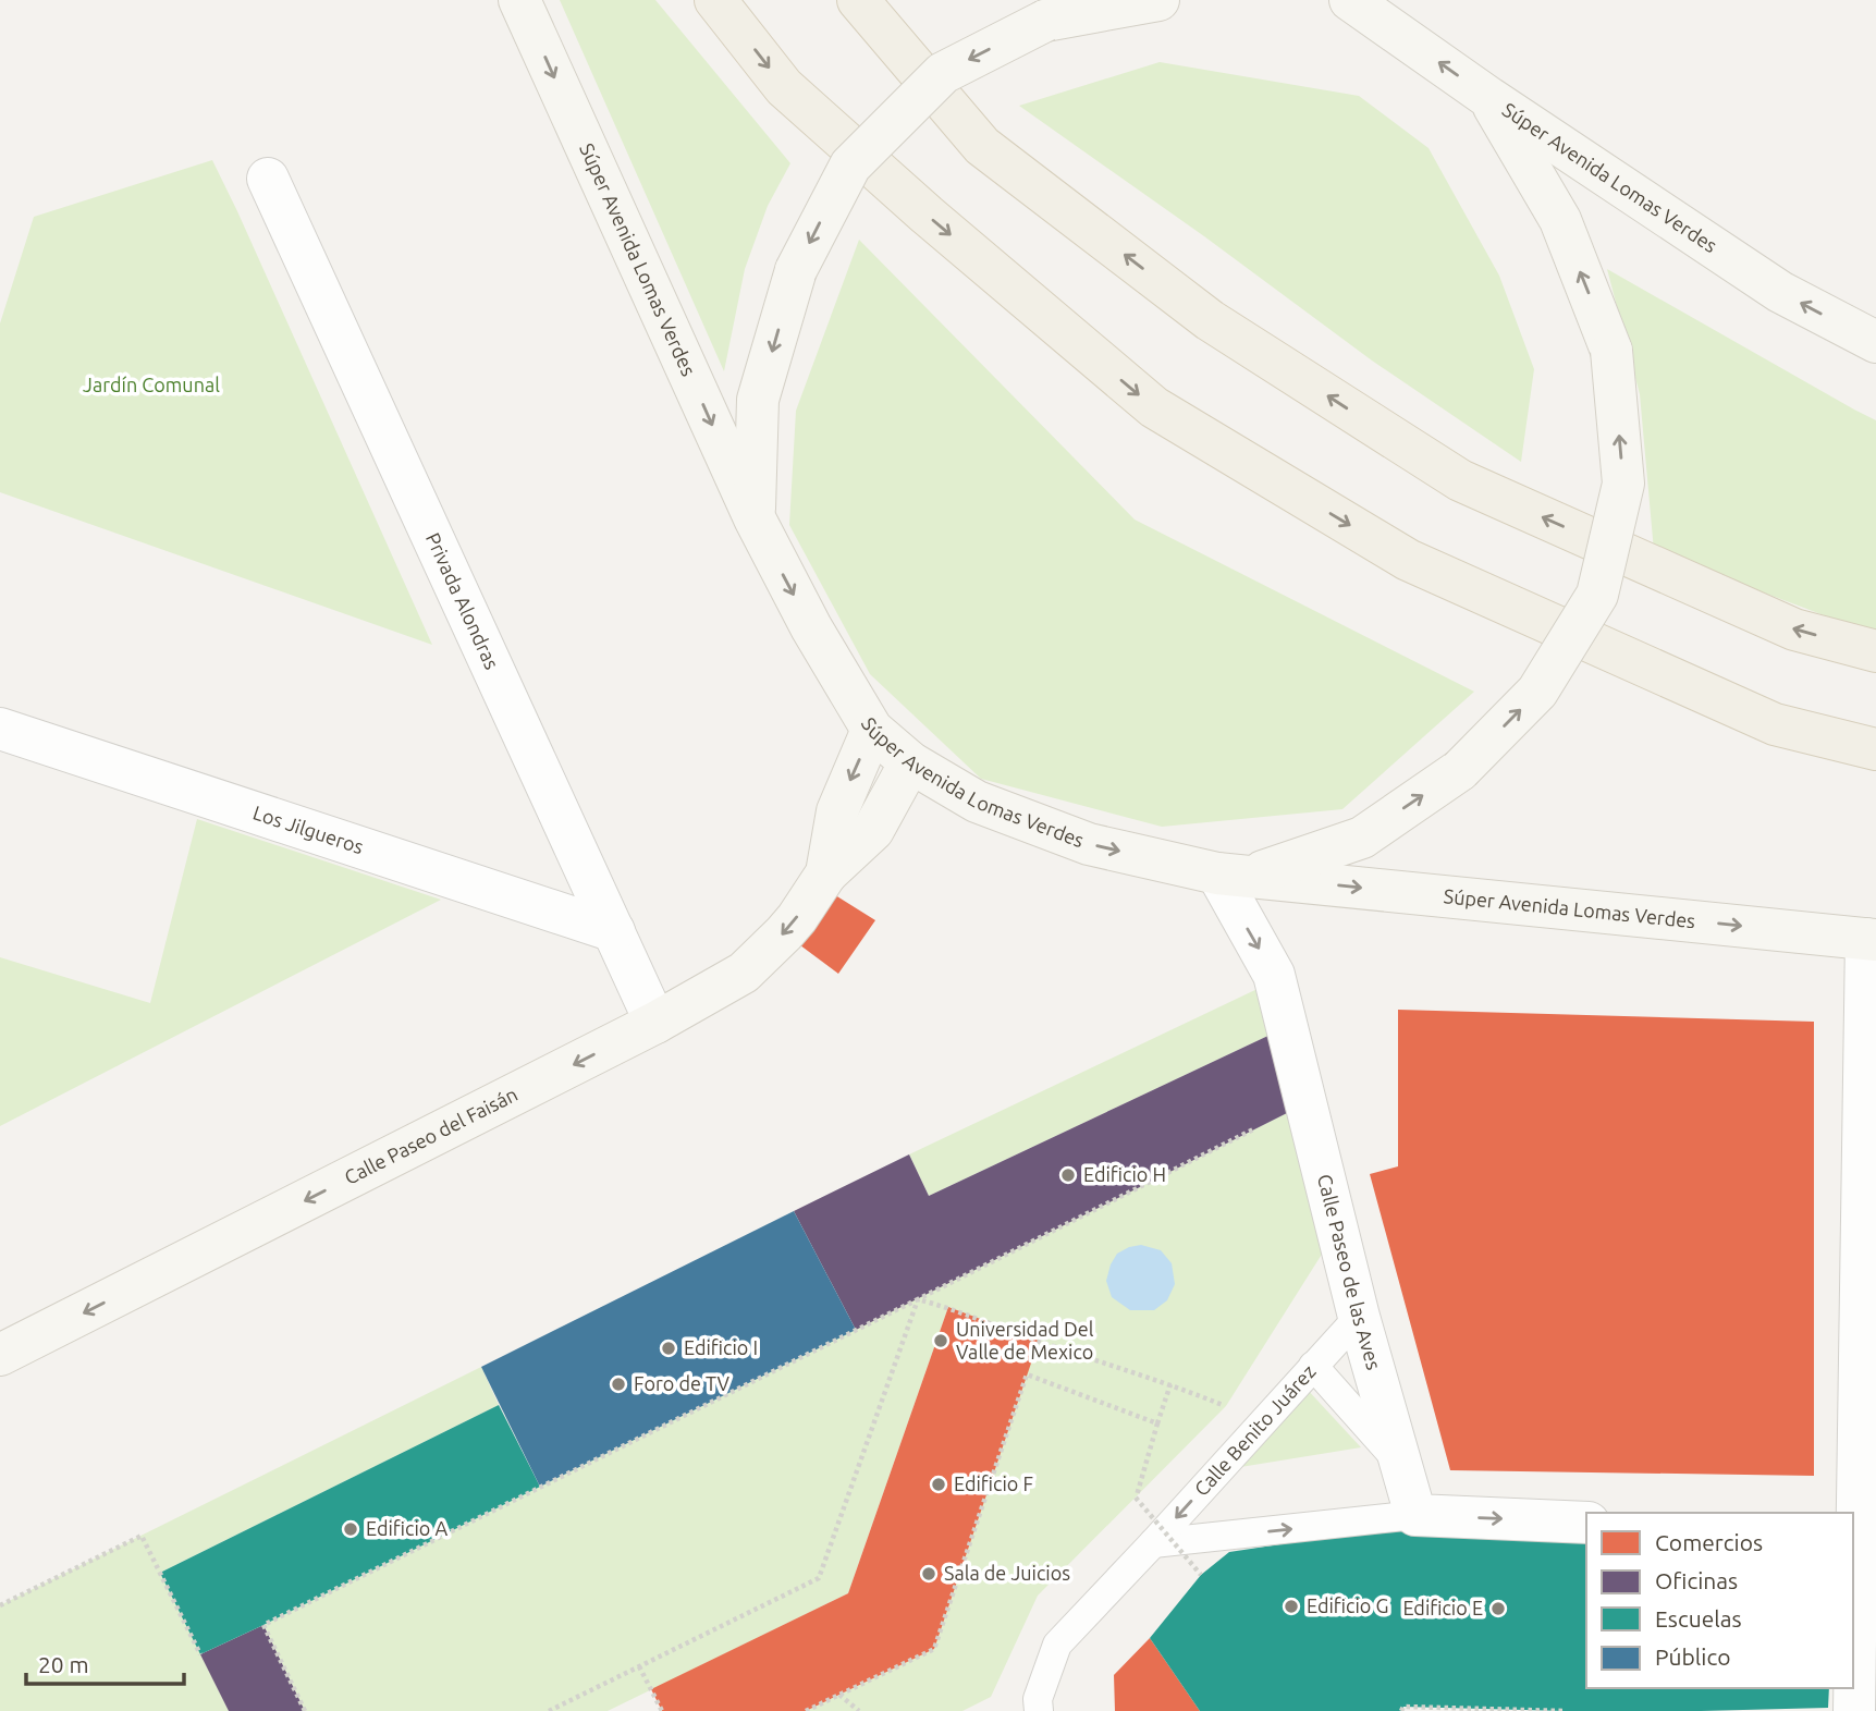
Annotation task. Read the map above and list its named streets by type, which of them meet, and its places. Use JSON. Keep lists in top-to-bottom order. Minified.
{"streets":{"main road":["Súper Avenida Lomas Verdes","Calle Paseo del Faisán"],"street":["Privada Alondras","Los Jilgueros","Calle Paseo de las Aves"],"lane":["Calle Benito Juárez"]},"crossings":[["Súper Avenida Lomas Verdes","Calle Paseo del Faisán"],["Súper Avenida Lomas Verdes","Calle Paseo de las Aves"],["Privada Alondras","Los Jilgueros"],["Privada Alondras","Calle Paseo del Faisán"],["Calle Paseo de las Aves","Calle Benito Juárez"]],"one_way":["Calle Paseo del Faisán","Calle Paseo de las Aves","Calle Benito Juárez"],"parks":["Jardín Comunal"],"places":["Edificio H","Universidad Del Valle de Mexico","Edificio I","Foro de TV","Edificio F","Edificio A","Sala de Juicios","Edificio G","Edificio E"],"legend":["Comercios","Oficinas","Escuelas","Público"],"scale_bar":"20 m"}
